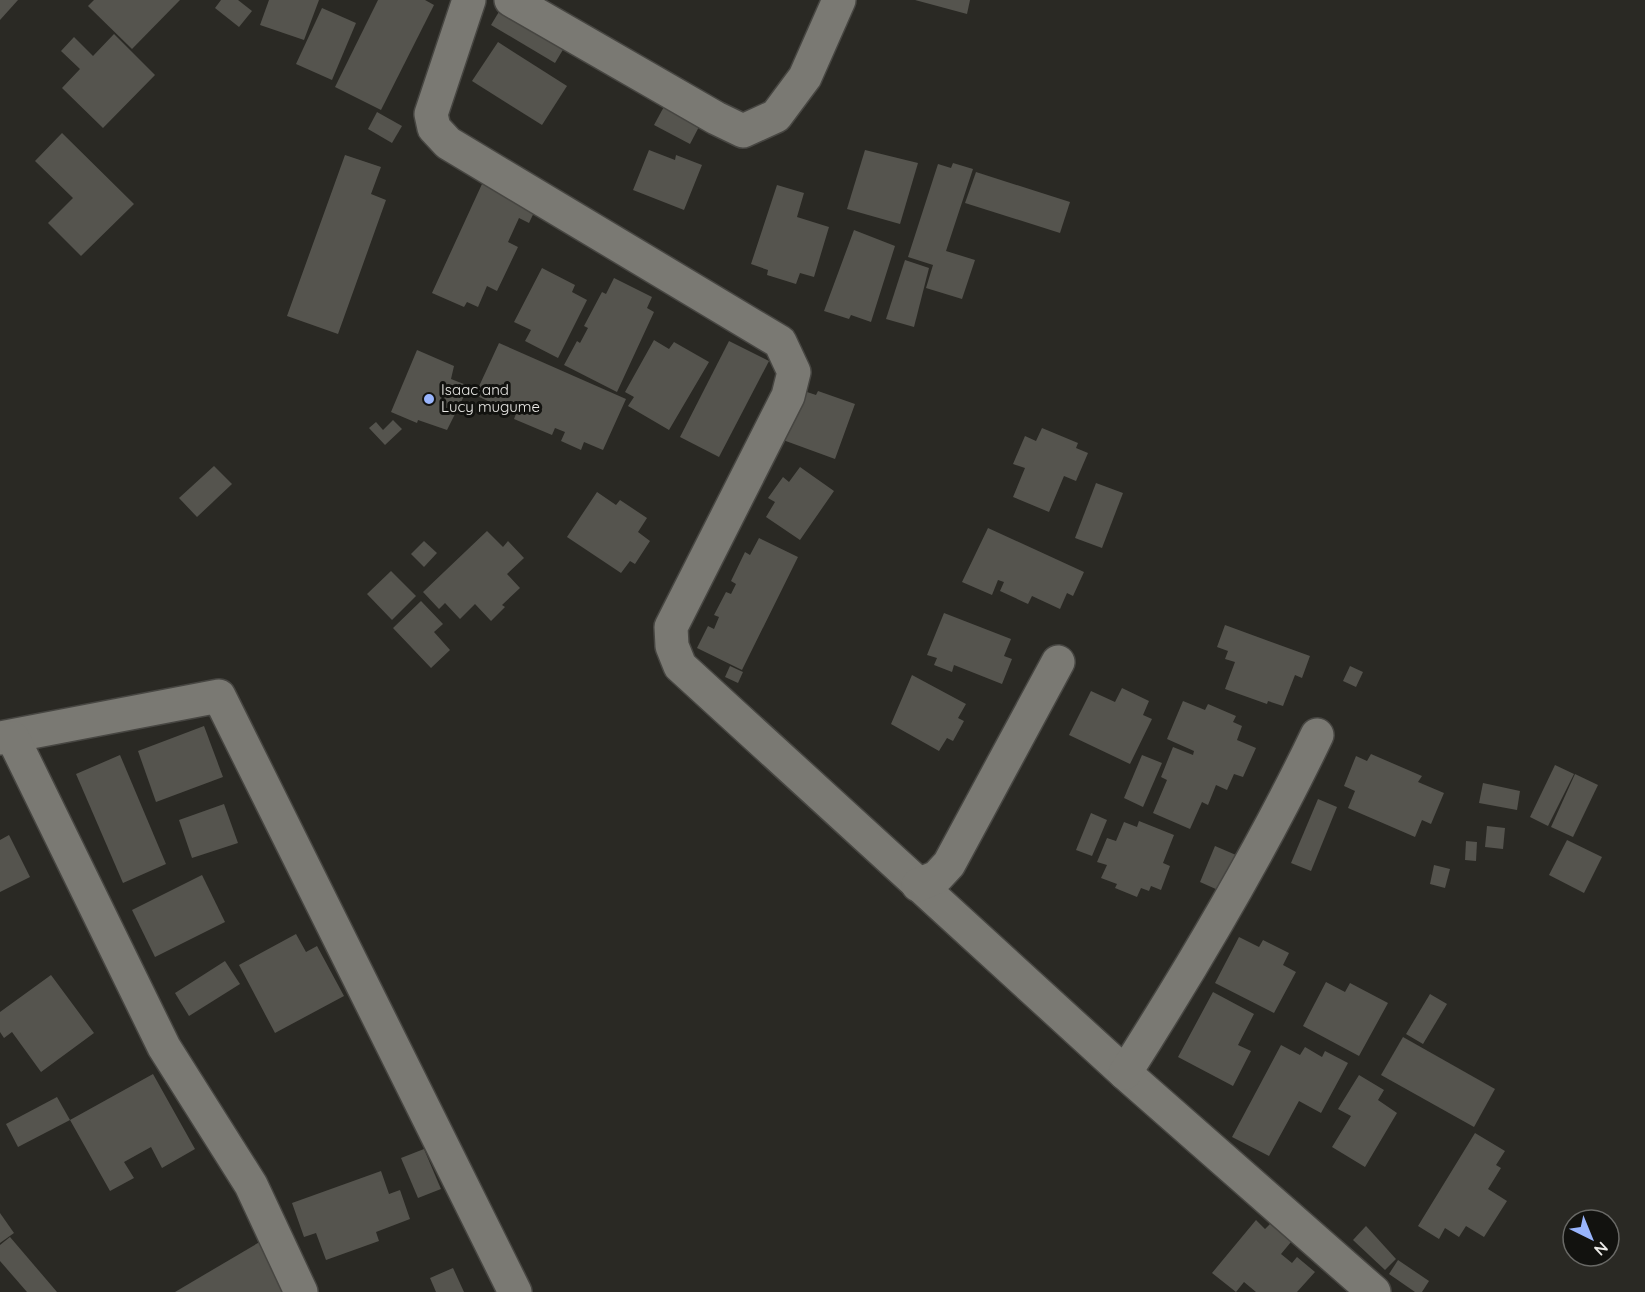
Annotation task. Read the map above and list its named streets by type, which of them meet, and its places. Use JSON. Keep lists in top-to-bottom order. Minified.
{"places":["Isaac and Lucy mugume"],"north":"bottom right"}
